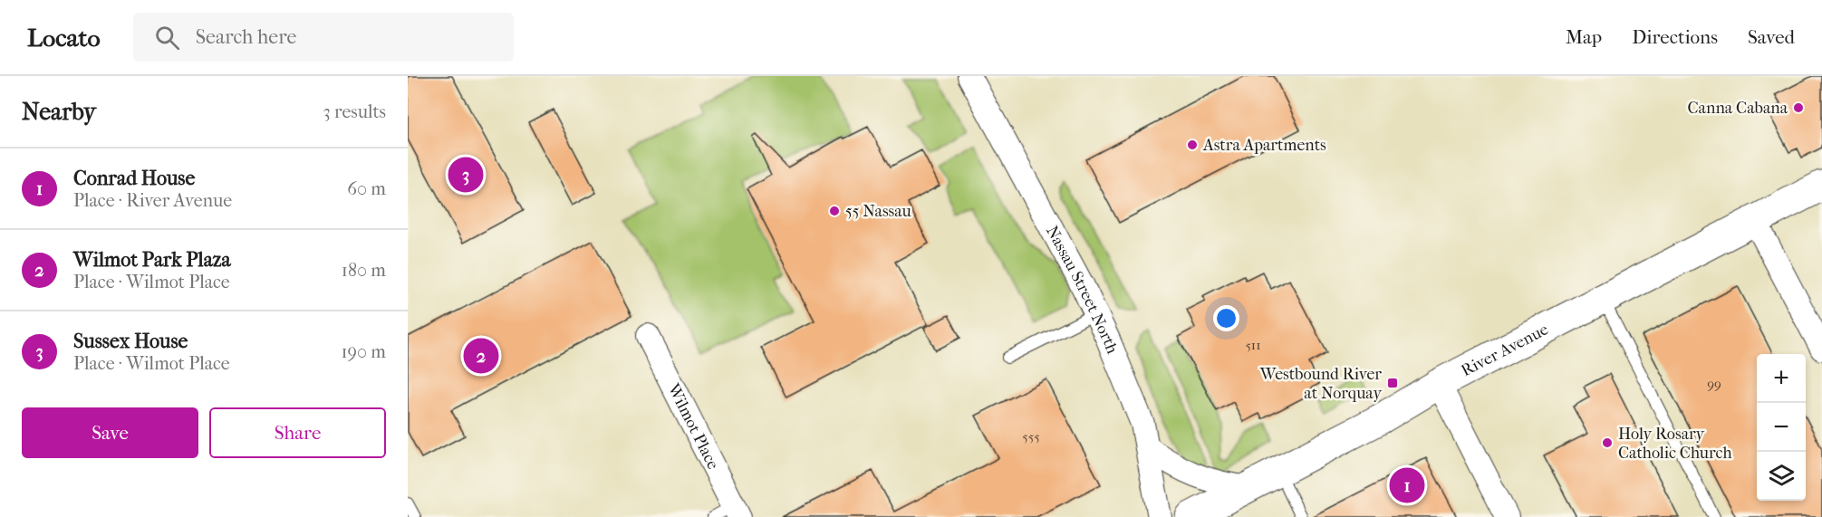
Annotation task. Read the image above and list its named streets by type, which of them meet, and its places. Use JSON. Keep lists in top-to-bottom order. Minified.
{"streets":{"street":["Nassau Street North","River Avenue","Wilmot Place"]},"places":{"other":["Canna Cabana","Astra Apartments","55 Nassau","Holy Rosary Catholic Church"],"transit":["Westbound River at Norquay"]},"house_numbers":["511","99","555"],"page":{"header":"Locato","search":"Search here","nav":["Map","Directions","Saved"],"heading":["Nearby","3 results"],"list":[{"mark":"1","name":"Conrad House","note":"Place · River Avenue","value":"60 m"},{"mark":"2","name":"Wilmot Park Plaza","note":"Place · Wilmot Place","value":"180 m"},{"mark":"3","name":"Sussex House","note":"Place · Wilmot Place","value":"190 m"}],"pins":["3","2","1"],"map_buttons":["+","−"],"buttons":["Save","Share"]}}
